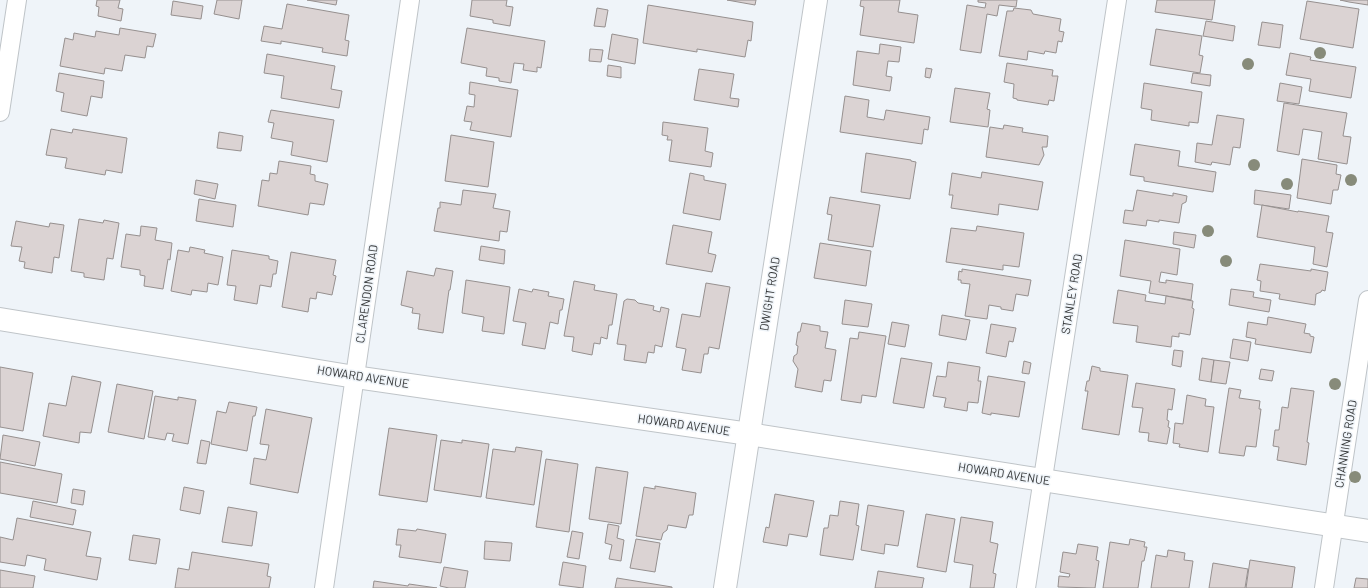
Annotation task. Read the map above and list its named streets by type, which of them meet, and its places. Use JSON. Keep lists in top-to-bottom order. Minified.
{"streets":{"street":["CLARENDON ROAD","DWIGHT ROAD","STANLEY ROAD","HOWARD AVENUE","CHANNING ROAD"]},"crossings":[["CLARENDON ROAD","HOWARD AVENUE"],["DWIGHT ROAD","HOWARD AVENUE"],["STANLEY ROAD","HOWARD AVENUE"],["HOWARD AVENUE","CHANNING ROAD"]]}
